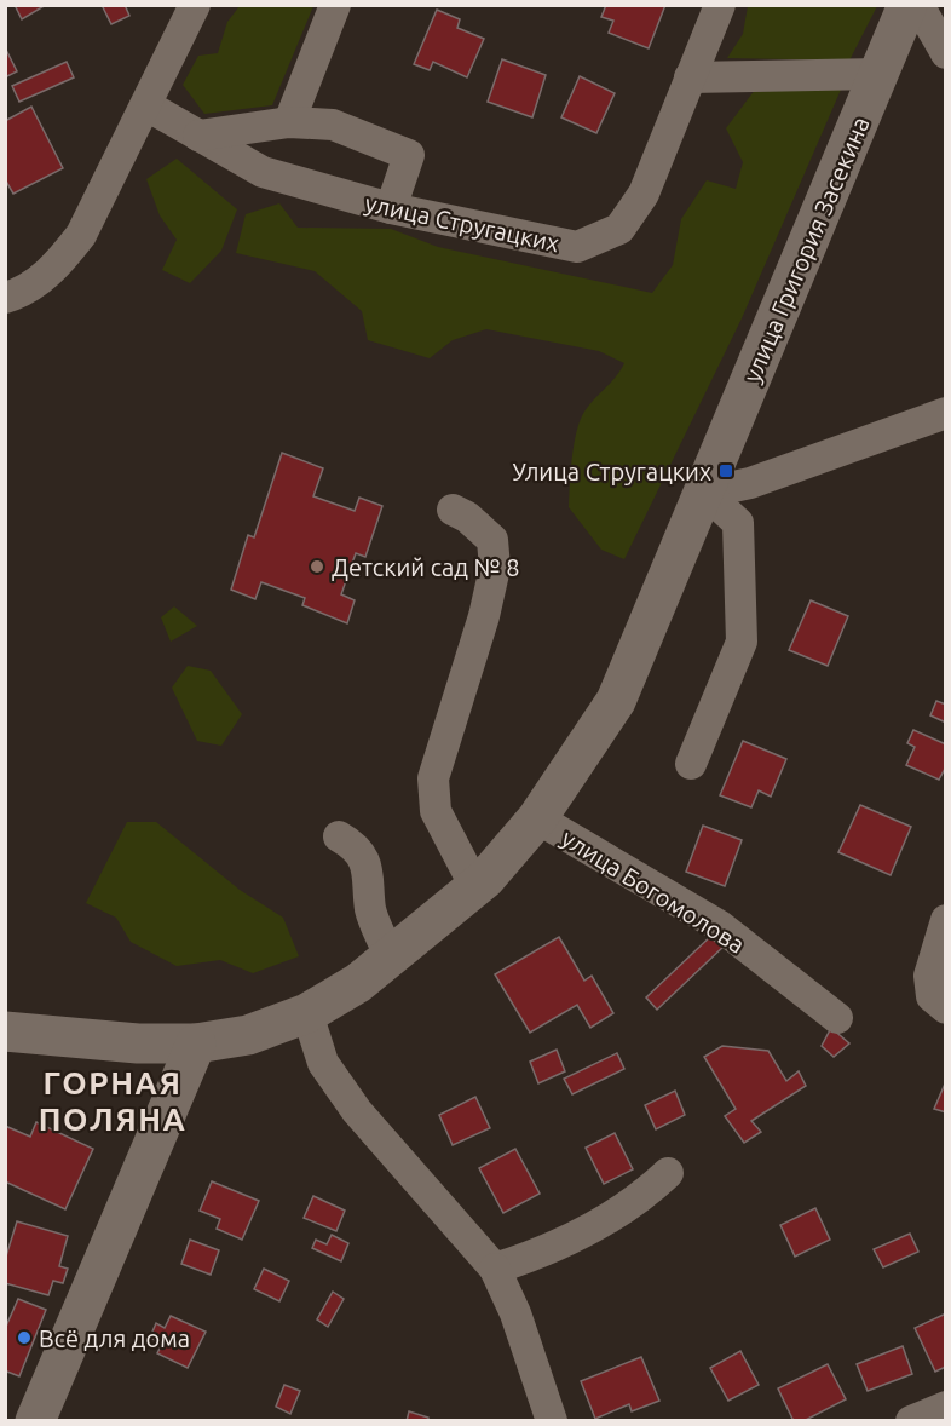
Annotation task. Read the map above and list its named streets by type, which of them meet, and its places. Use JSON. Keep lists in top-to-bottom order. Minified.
{"streets":{"main road":["улица Григория Засекина"],"street":["улица Стругацких","улица Богомолова"]},"crossings":[["улица Григория Засекина","улица Богомолова"]],"districts":["ГОРНАЯ ПОЛЯНА"],"places":{"transit":["Улица Стругацких"],"other":["Детский сад № 8","Всё для дома"]}}
